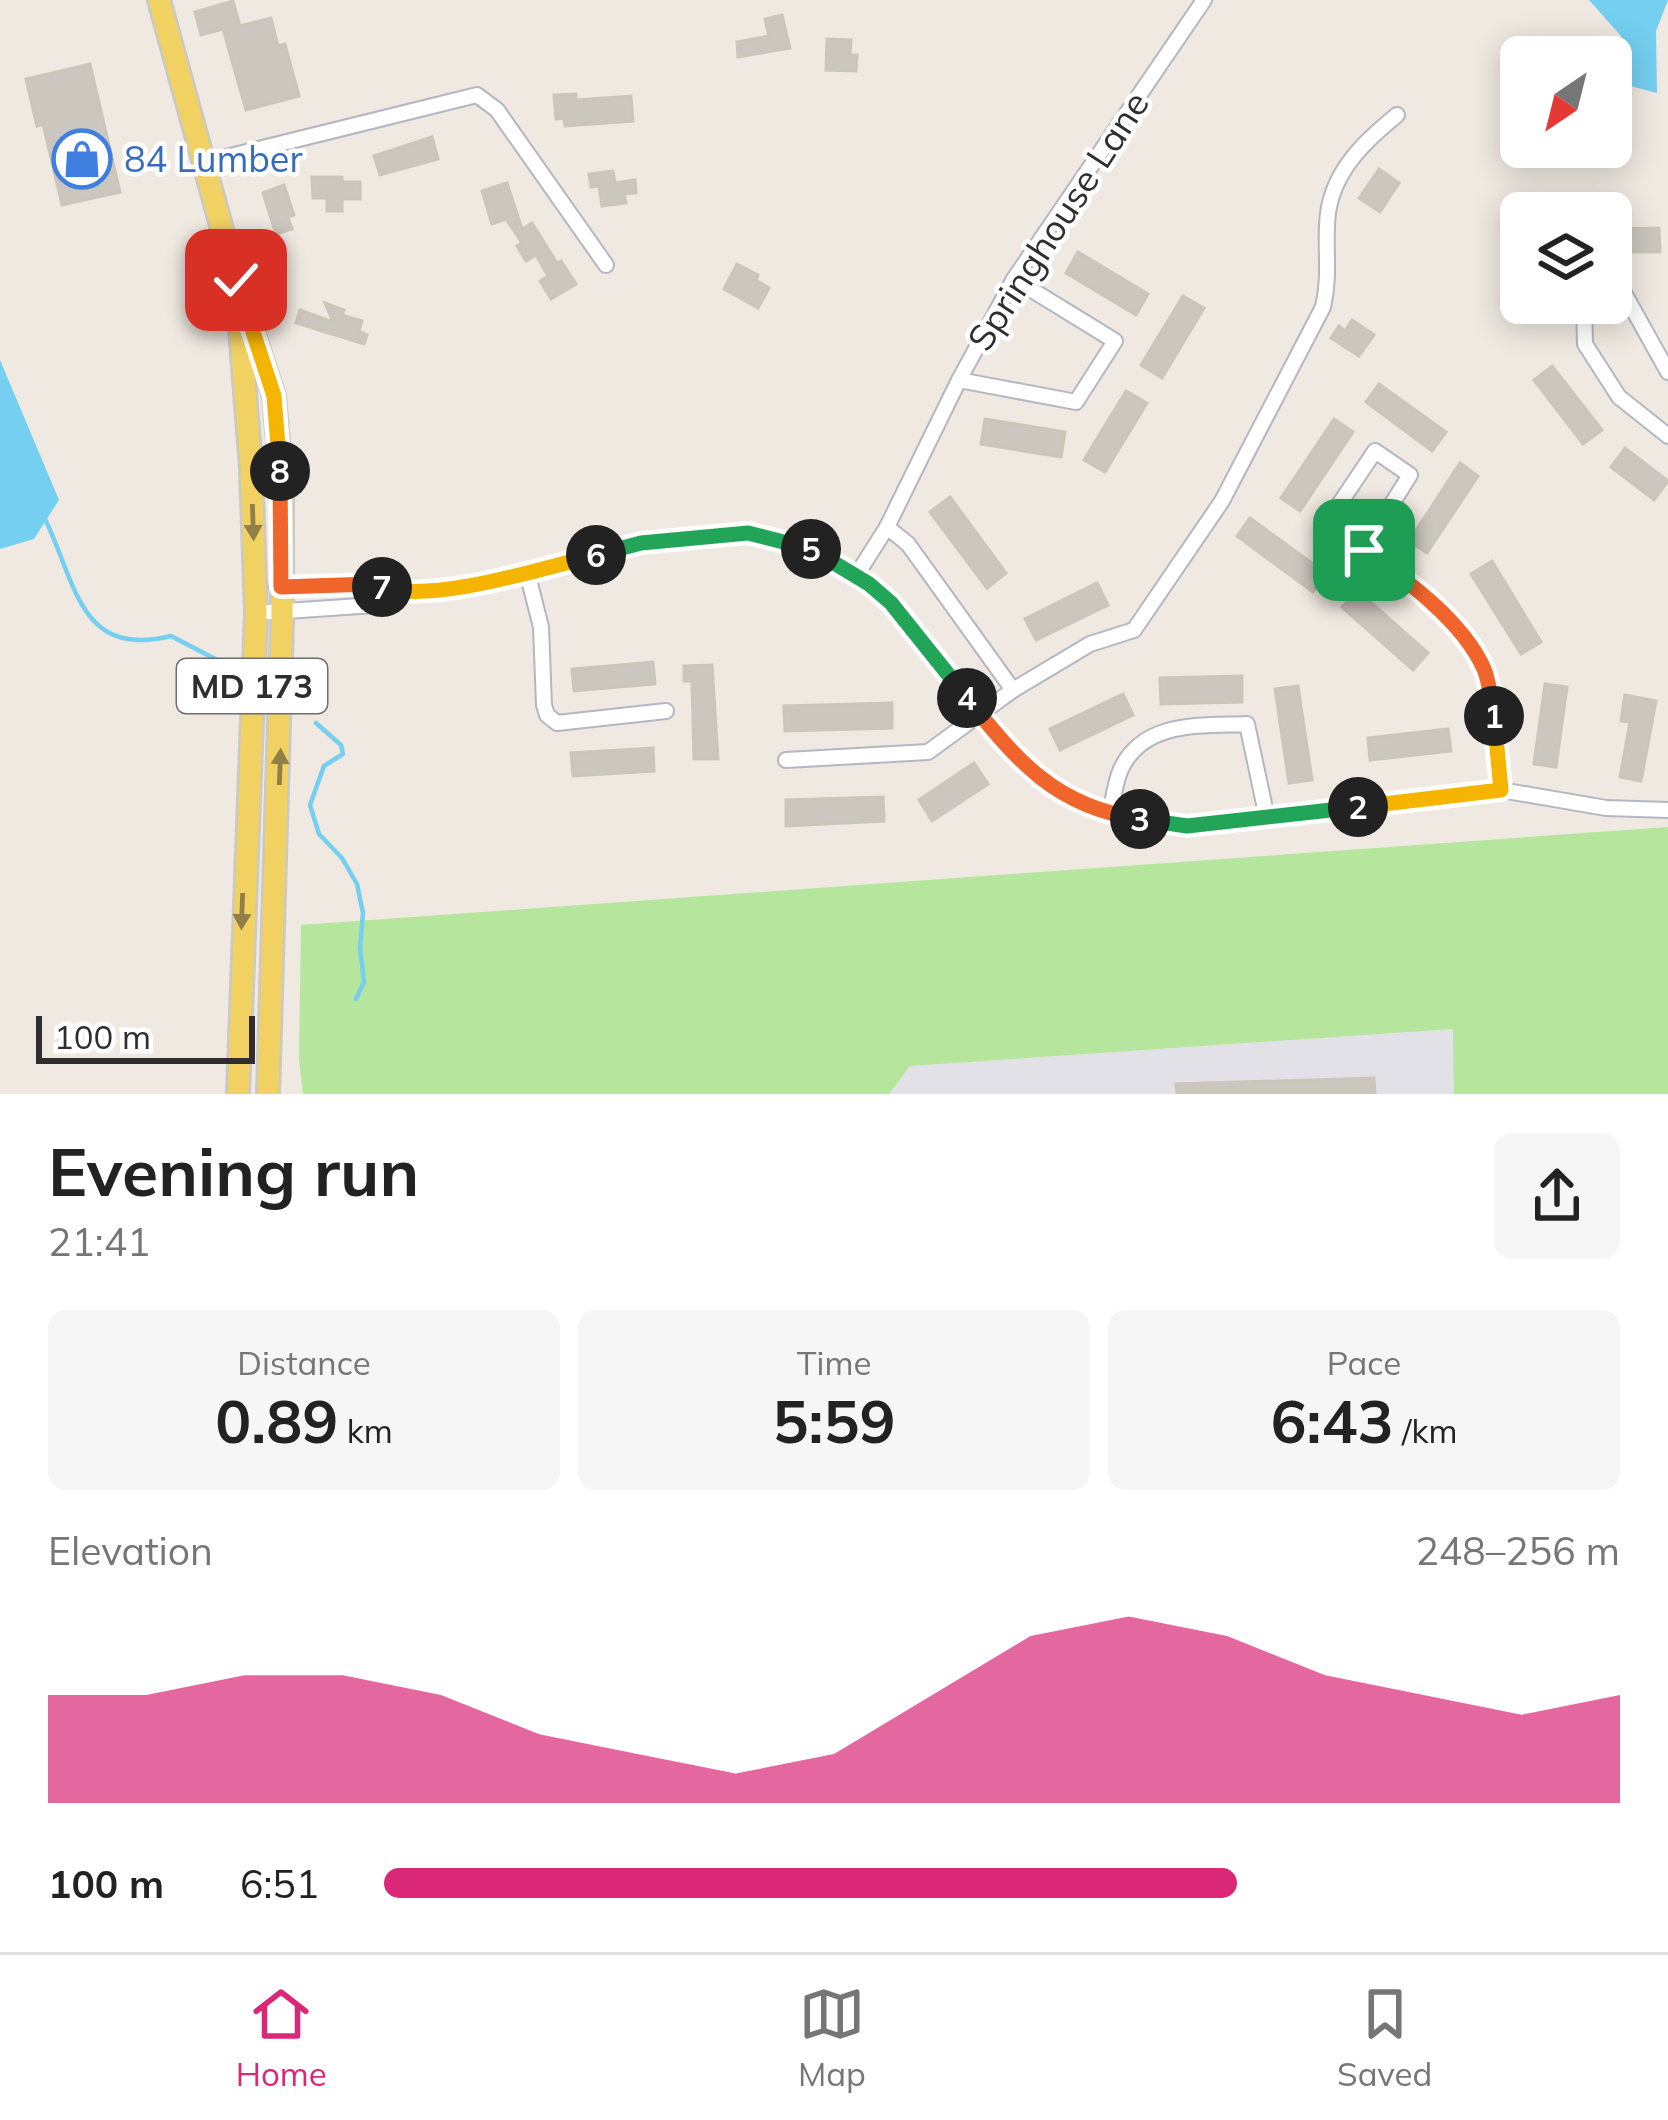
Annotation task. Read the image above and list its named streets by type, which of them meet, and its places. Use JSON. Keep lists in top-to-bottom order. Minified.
{"streets":{"main road":["MD 173"],"street":["Springhouse Lane"]},"places":{"shop":["84 Lumber"]},"scale_bar":"100 m","north":"bottom left","page":{"pins":["8","5","6","7","4","1","2","3"],"scale":"100 m","heading":["Evening run","21:41"],"stats":[["Distance","0.89 km"],["Time","5:59"],["Pace","6:43 /km"]],"chart":["Elevation","248–256 m"],"list":[{"name":"100 m","note":"6:51"}],"tabs":["Home","Map","Saved"]}}
